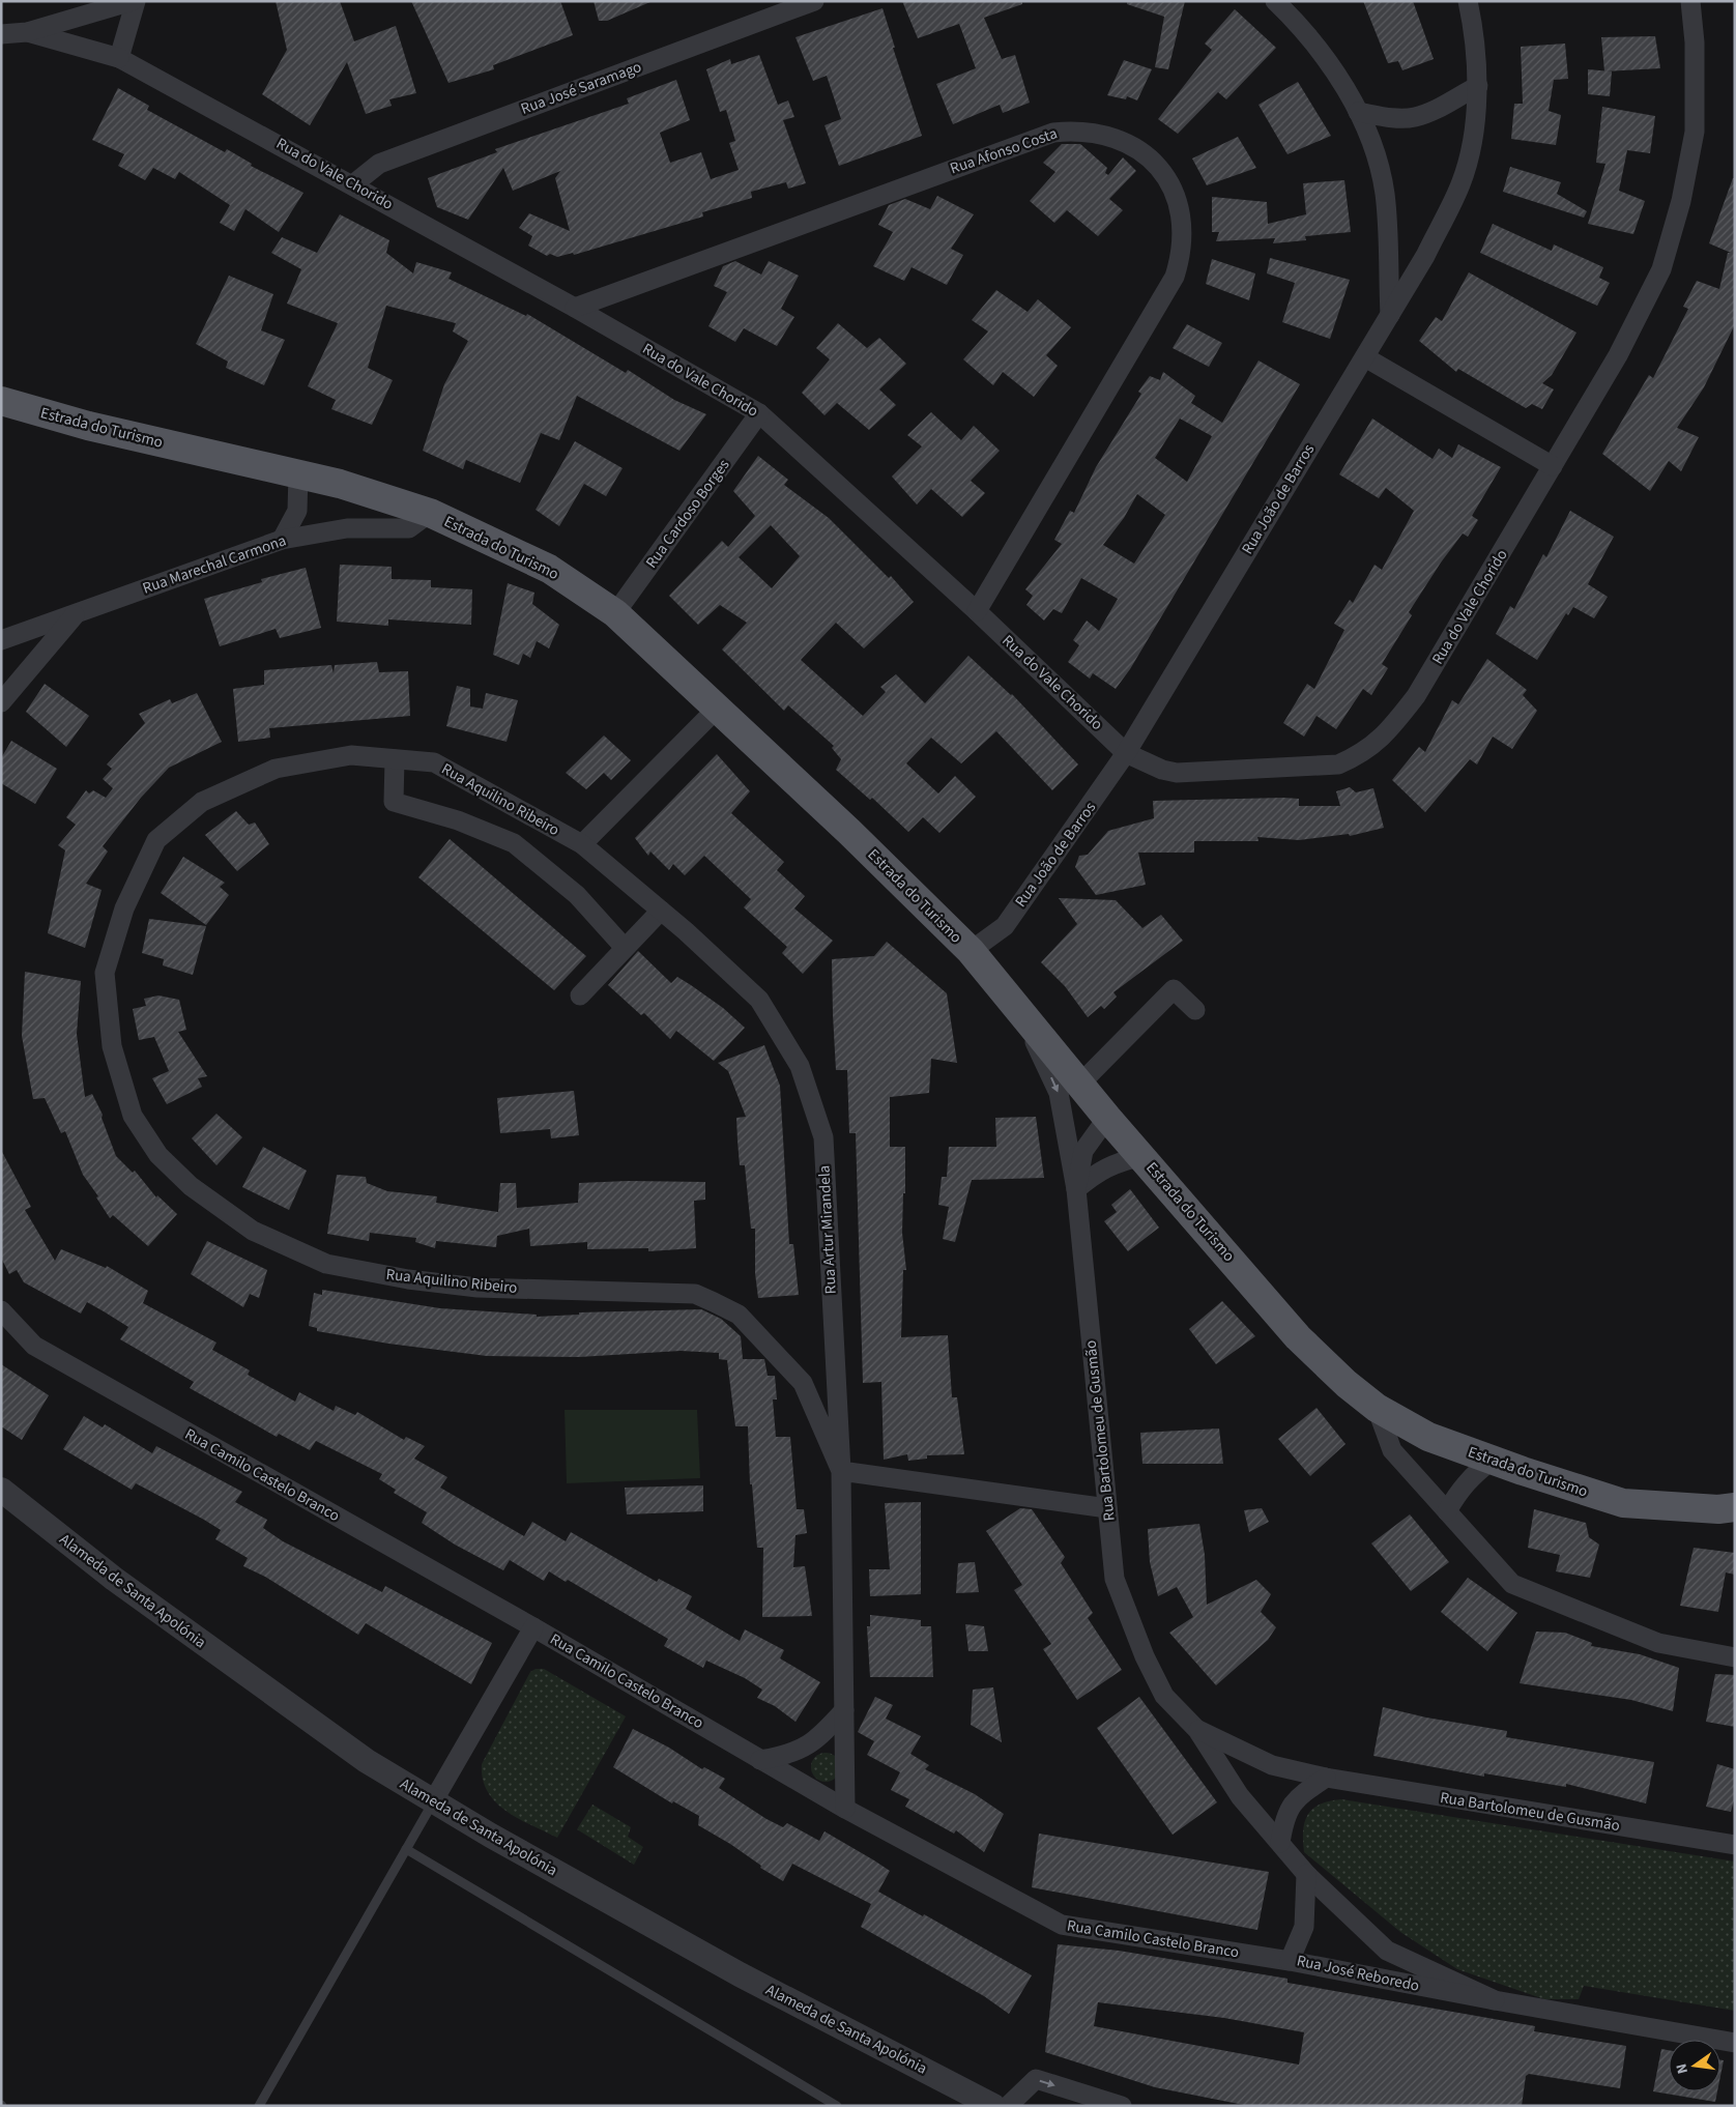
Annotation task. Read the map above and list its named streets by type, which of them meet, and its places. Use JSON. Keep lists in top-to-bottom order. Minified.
{"streets":{"main road":["Estrada do Turismo"],"street":["Rua José Saramago","Rua Afonso Costa","Rua do Vale Chorido","Rua João de Barros","Rua Cardoso Borges","Rua Marechal Carmona","Rua Aquilino Ribeiro","Rua Artur Mirandela","Rua Bartolomeu de Gusmão","Rua Camilo Castelo Branco","Alameda de Santa Apolónia","Rua José Reboredo"]},"crossings":[["Rua José Saramago","Rua do Vale Chorido"],["Rua Afonso Costa","Rua do Vale Chorido"],["Rua do Vale Chorido","Rua João de Barros"],["Rua do Vale Chorido","Rua Cardoso Borges"],["Estrada do Turismo","Rua João de Barros"],["Estrada do Turismo","Rua Cardoso Borges"],["Estrada do Turismo","Rua Marechal Carmona"],["Estrada do Turismo","Rua Bartolomeu de Gusmão"],["Rua Aquilino Ribeiro","Rua Artur Mirandela"],["Rua Artur Mirandela","Rua Camilo Castelo Branco"],["Rua Bartolomeu de Gusmão","Rua José Reboredo"],["Rua Camilo Castelo Branco","Rua José Reboredo"]],"north":"left"}
